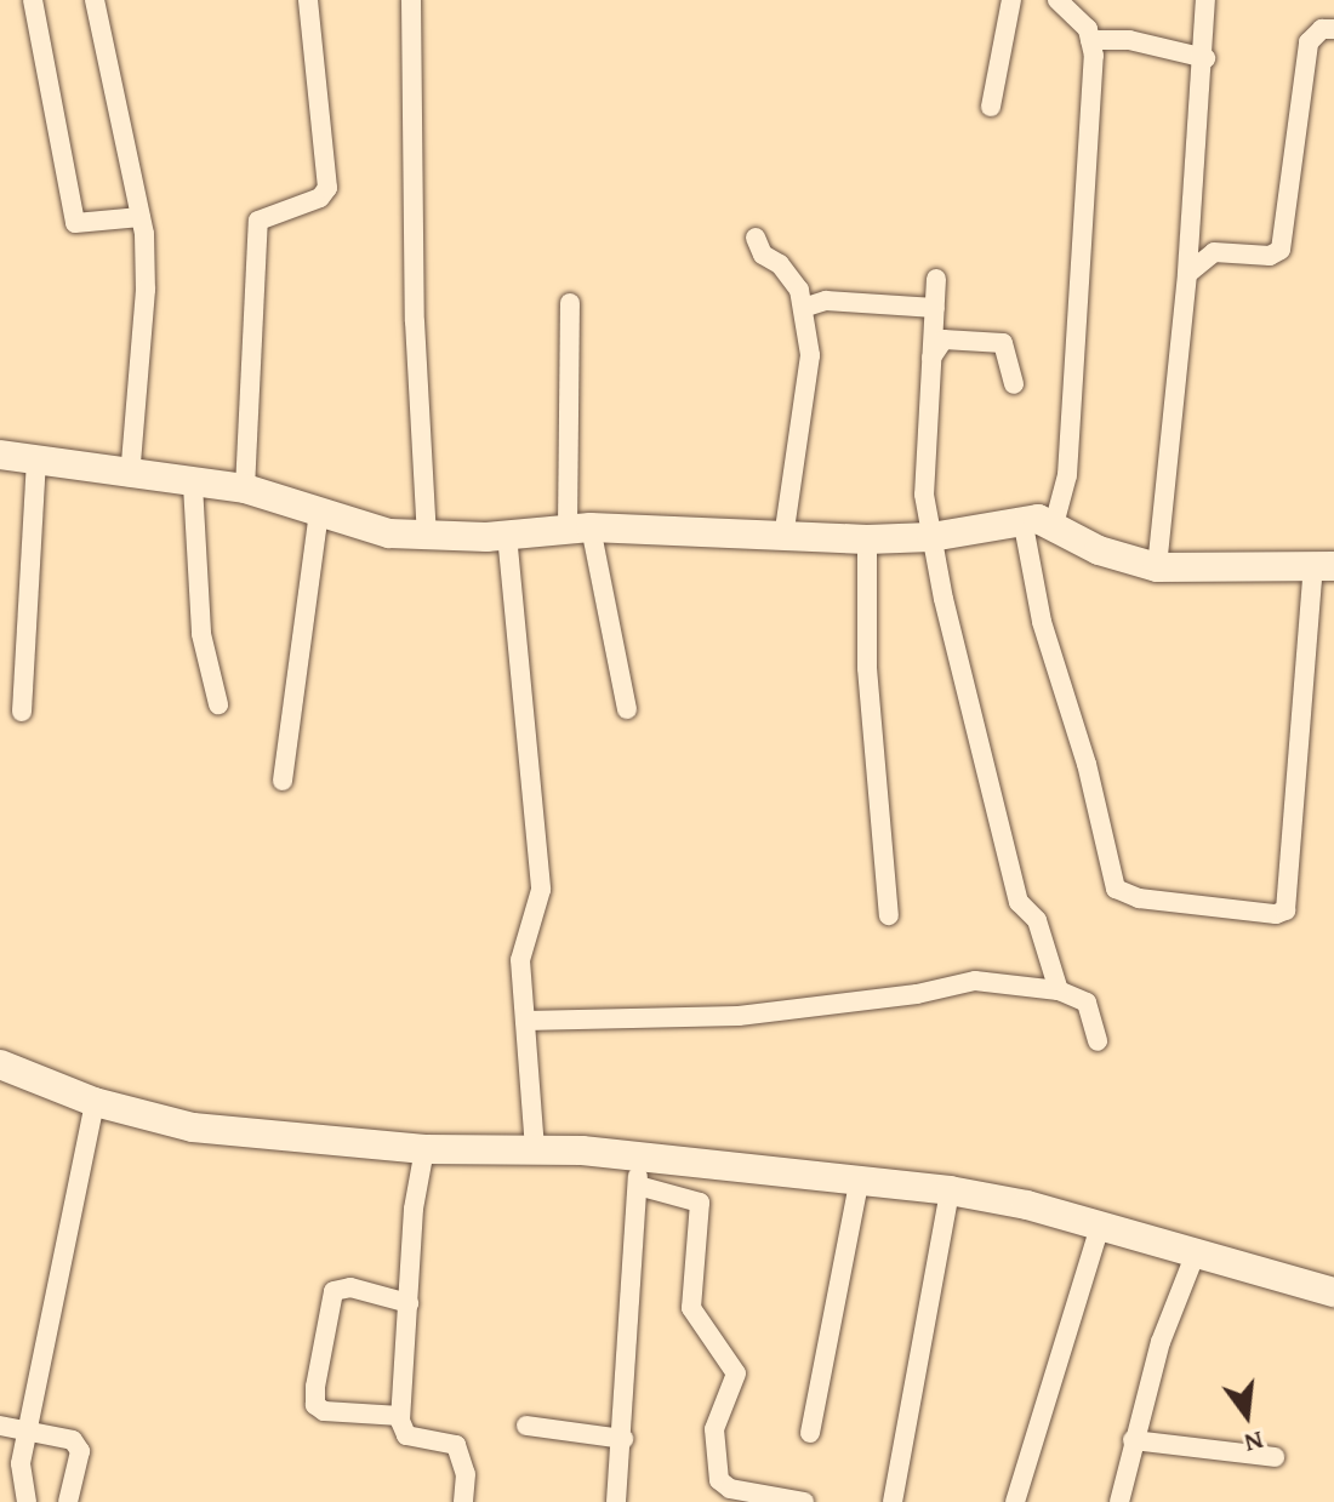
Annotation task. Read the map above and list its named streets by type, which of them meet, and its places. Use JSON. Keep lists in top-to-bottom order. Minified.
{"north":"bottom"}
